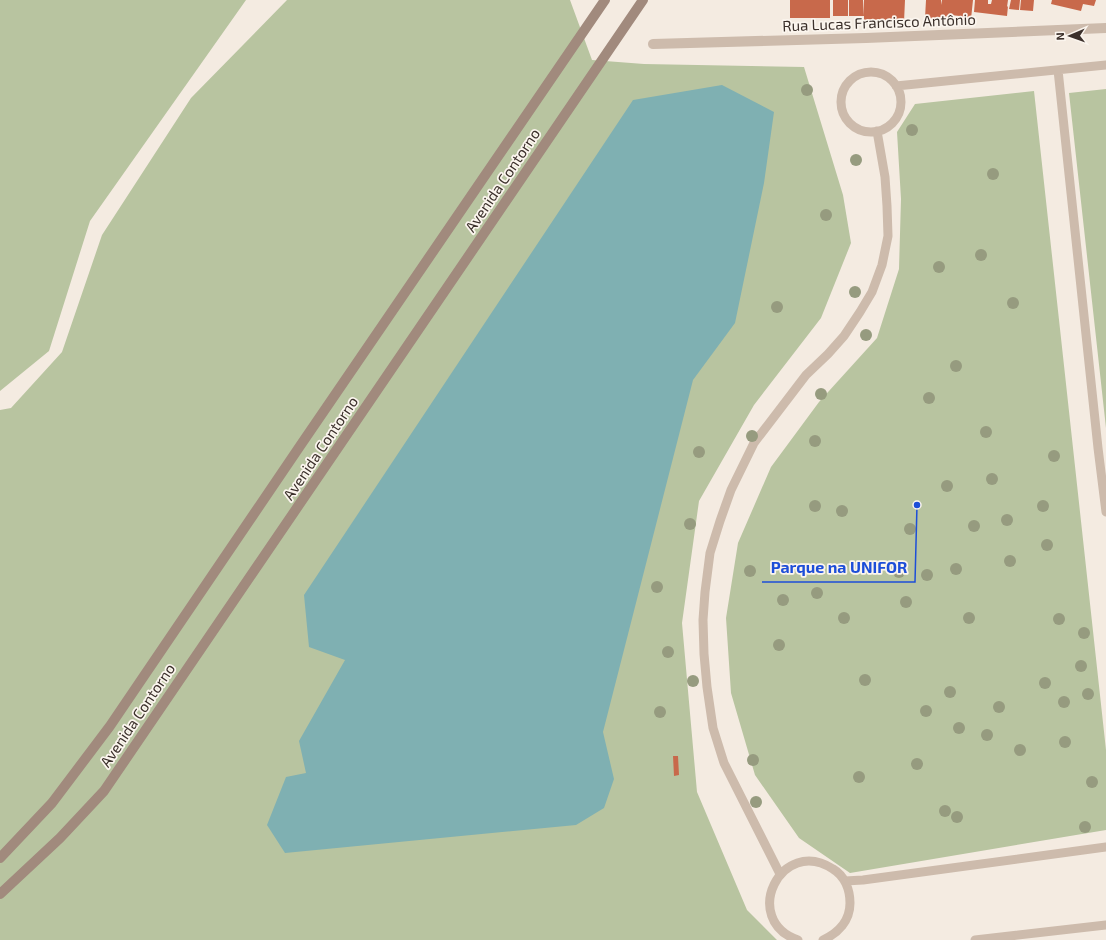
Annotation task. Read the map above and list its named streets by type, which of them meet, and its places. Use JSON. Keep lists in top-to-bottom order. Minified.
{"streets":{"street":["Rua Lucas Francisco Antônio","Avenida Contorno"]},"places":["Parque na UNIFOR"],"north":"left"}
